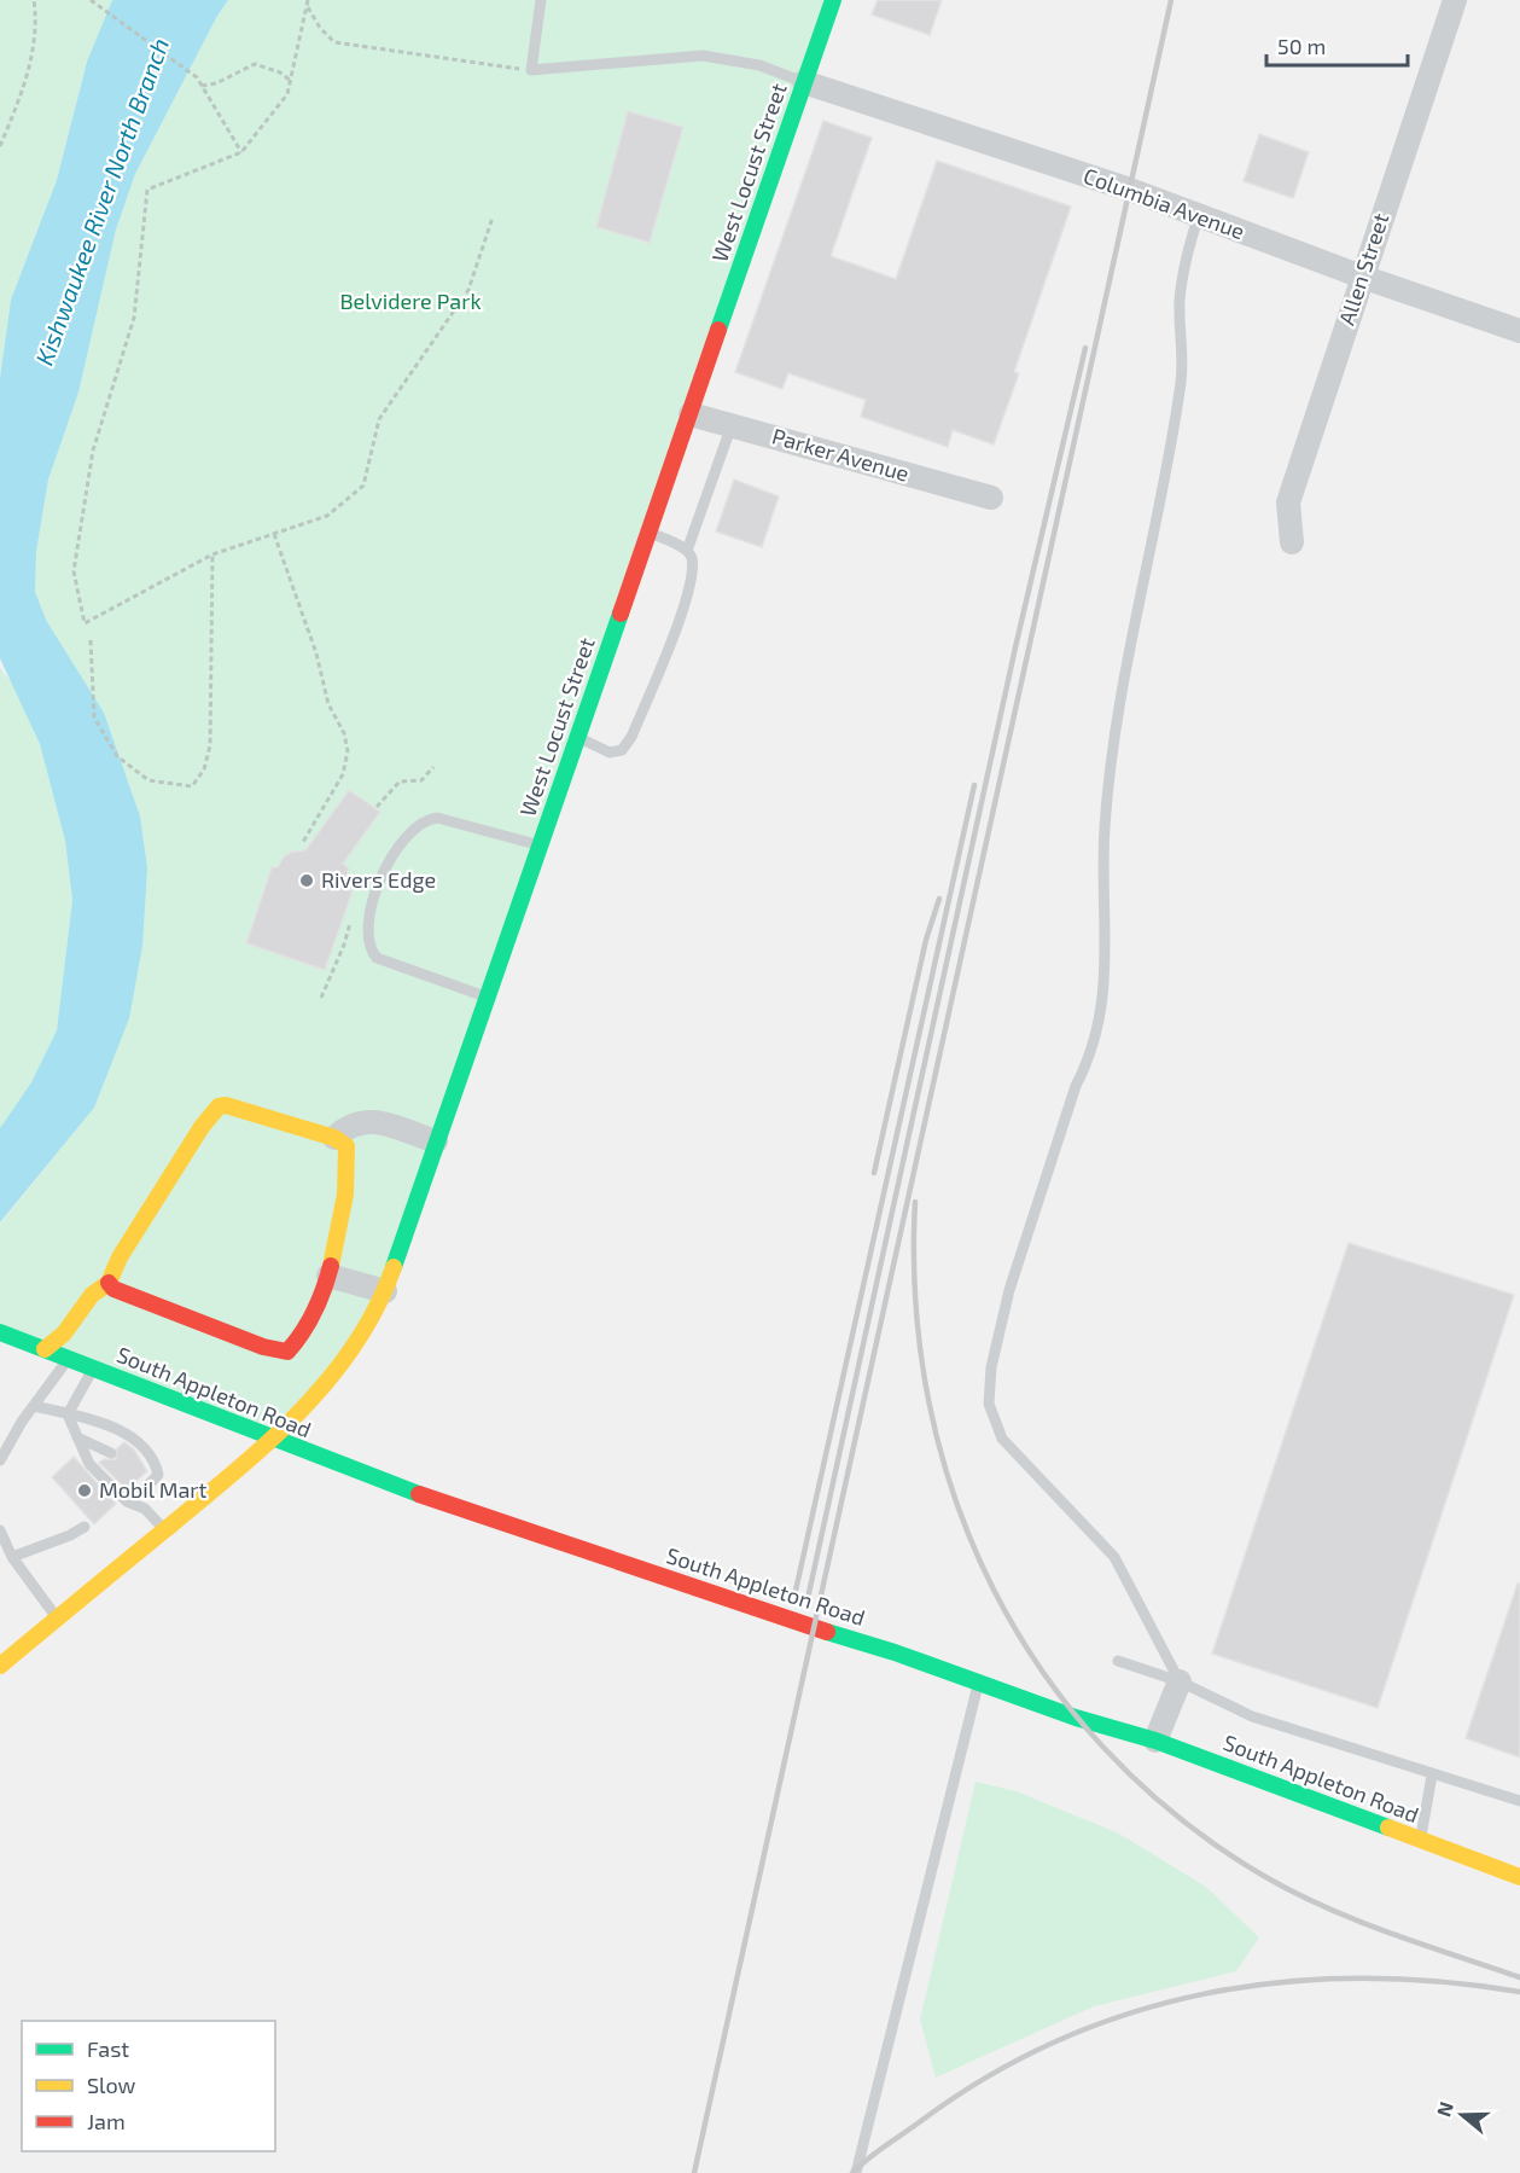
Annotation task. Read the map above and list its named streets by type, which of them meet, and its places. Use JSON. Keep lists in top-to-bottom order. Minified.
{"streets":{"street":["West Locust Street","Columbia Avenue","Allen Street","Parker Avenue","South Appleton Road"]},"crossings":[["West Locust Street","Columbia Avenue"],["West Locust Street","Parker Avenue"],["West Locust Street","South Appleton Road"],["Columbia Avenue","Allen Street"]],"water":["Kishwaukee River North Branch"],"parks":["Belvidere Park"],"places":["Rivers Edge","Mobil Mart"],"legend":["Fast","Slow","Jam"],"scale_bar":"50 m","north":"left"}
